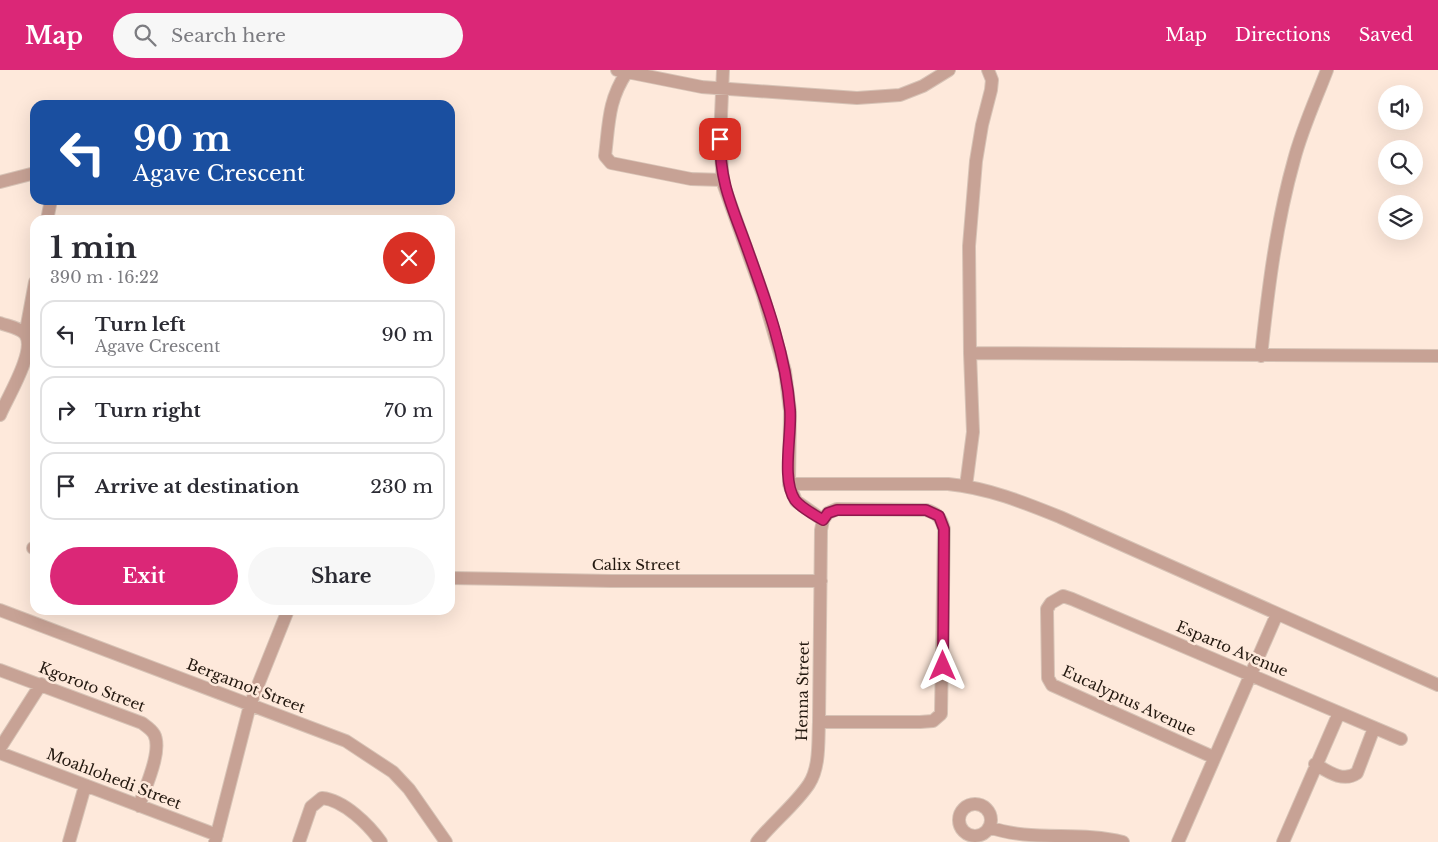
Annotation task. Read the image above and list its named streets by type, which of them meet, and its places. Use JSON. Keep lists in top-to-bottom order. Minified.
{"streets":{"street":["Calix Street","Esparto Avenue","Bergamot Street","Kgoroto Street","Henna Street","Eucalyptus Avenue","Moahlohedi Street"]},"crossings":[["Calix Street","Henna Street"],["Esparto Avenue","Eucalyptus Avenue"],["Kgoroto Street","Moahlohedi Street"]],"page":{"header":"Map","search":"Search here","nav":["Map","Directions","Saved"],"turn":["90 m","Agave Crescent"],"heading":["1 min","390 m · 16:22"],"list":[{"name":"Turn left","note":"Agave Crescent","value":"90 m"},{"name":"Turn right","value":"70 m"},{"name":"Arrive at destination","value":"230 m"}],"buttons":["Exit","Share"]}}
